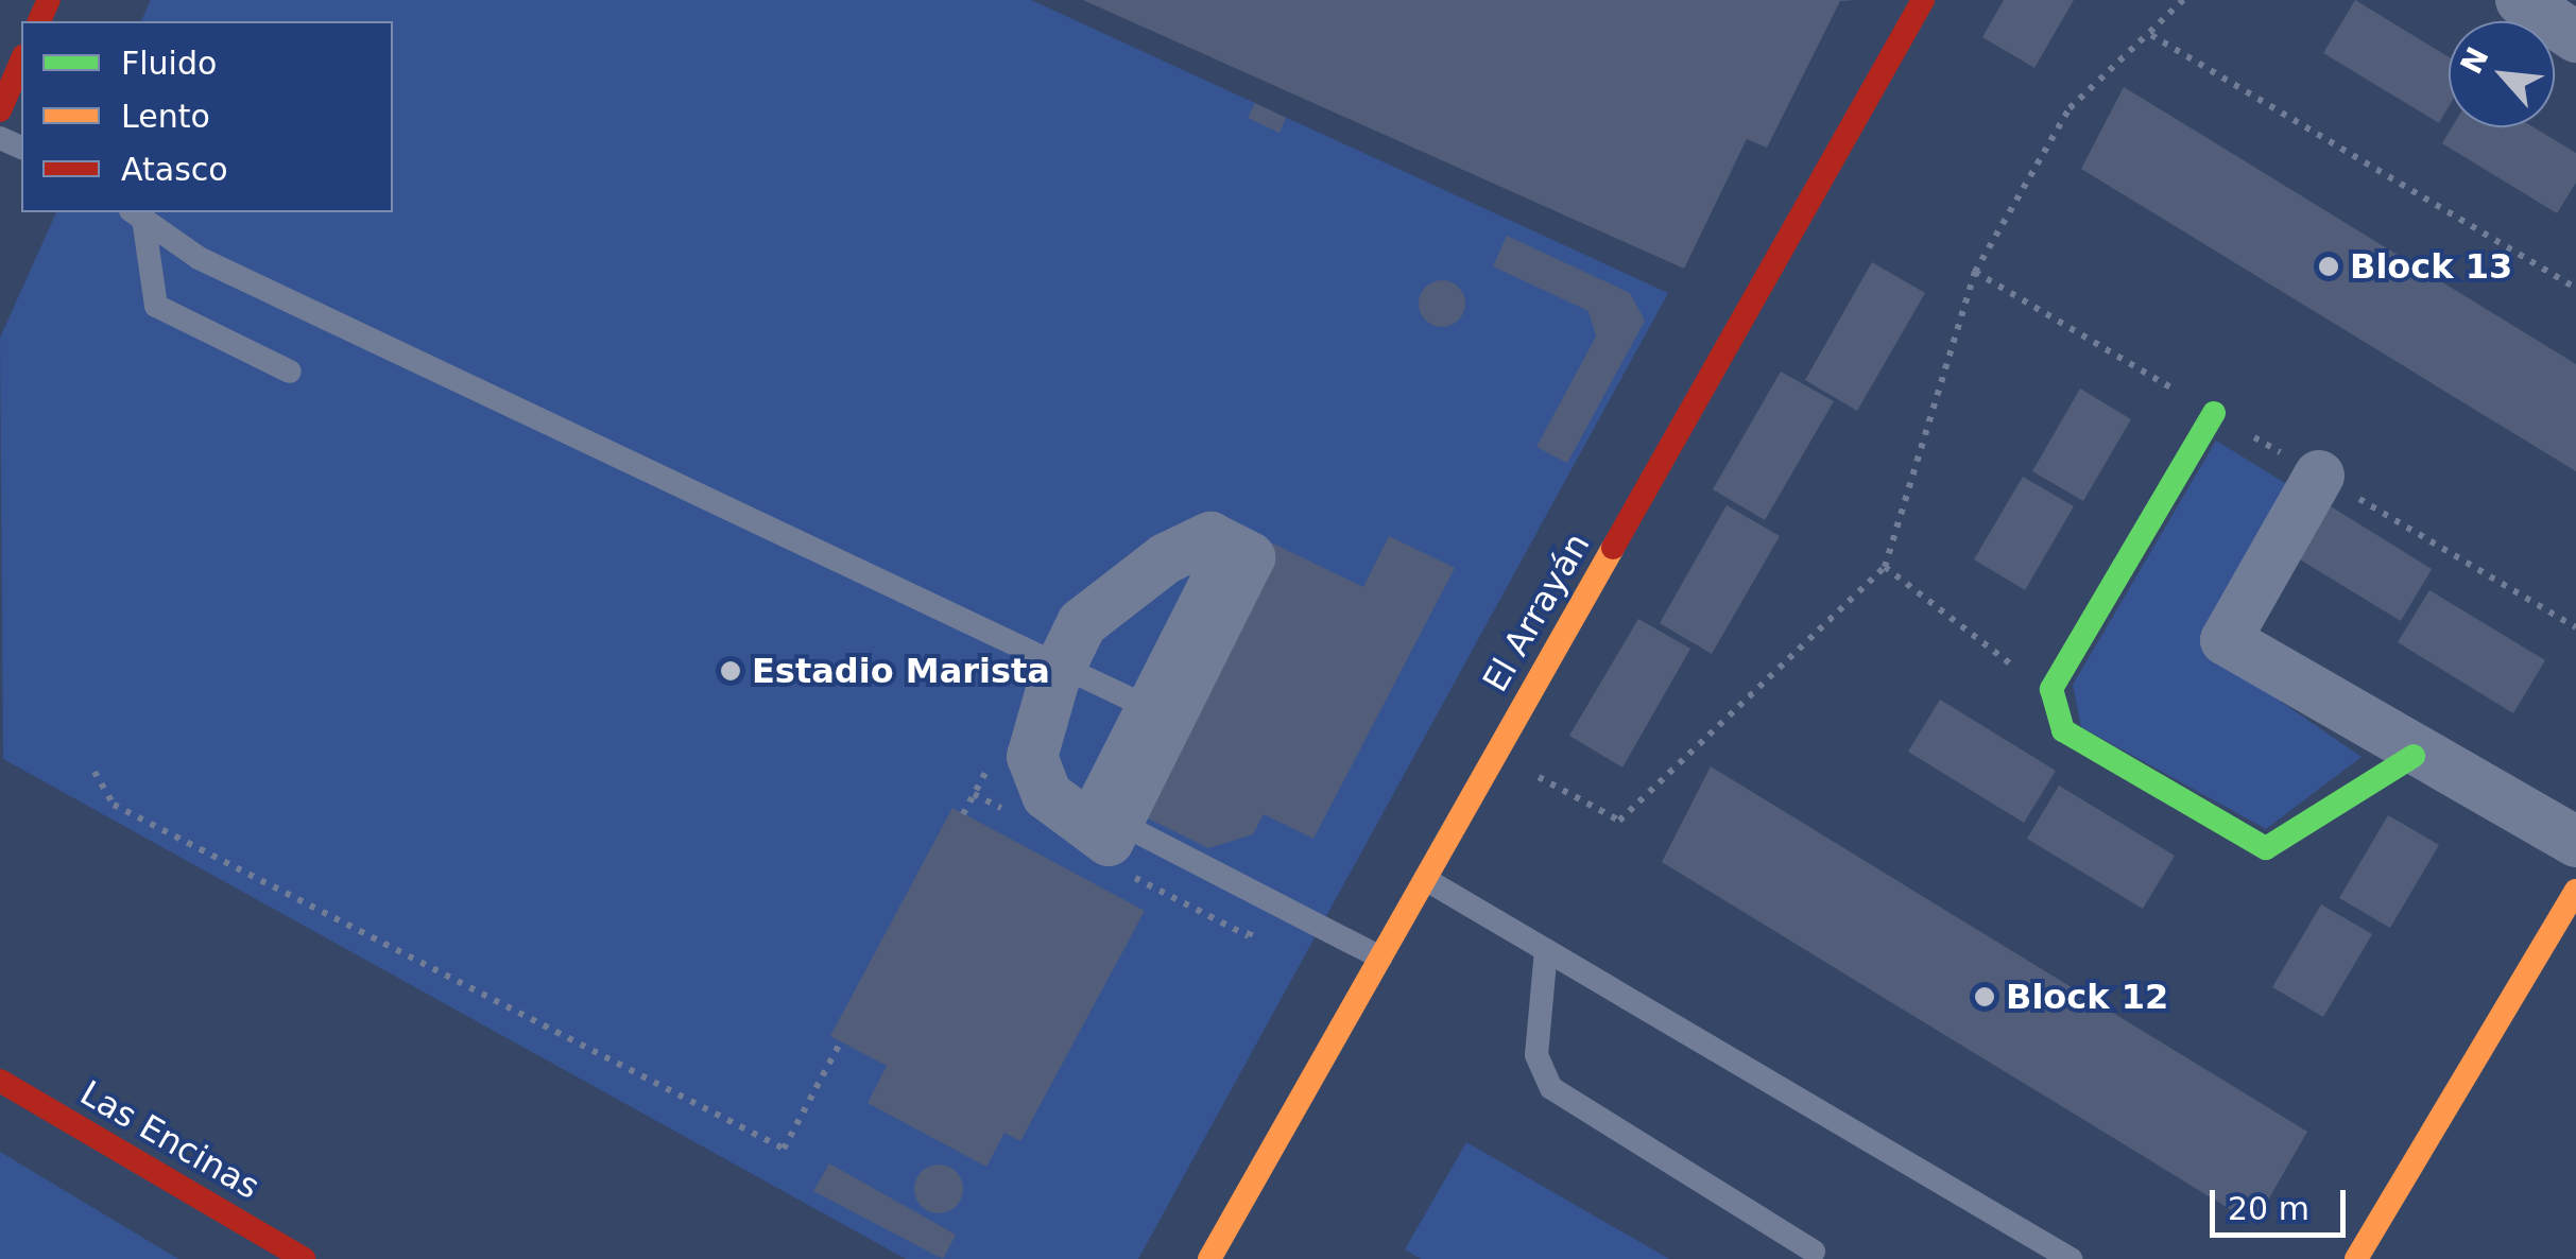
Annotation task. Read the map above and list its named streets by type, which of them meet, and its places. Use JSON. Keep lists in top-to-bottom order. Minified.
{"streets":{"street":["El Arrayán","Las Encinas"]},"places":["Block 13","Estadio Marista","Block 12"],"legend":["Fluido","Lento","Atasco"],"scale_bar":"20 m","north":"top left"}
